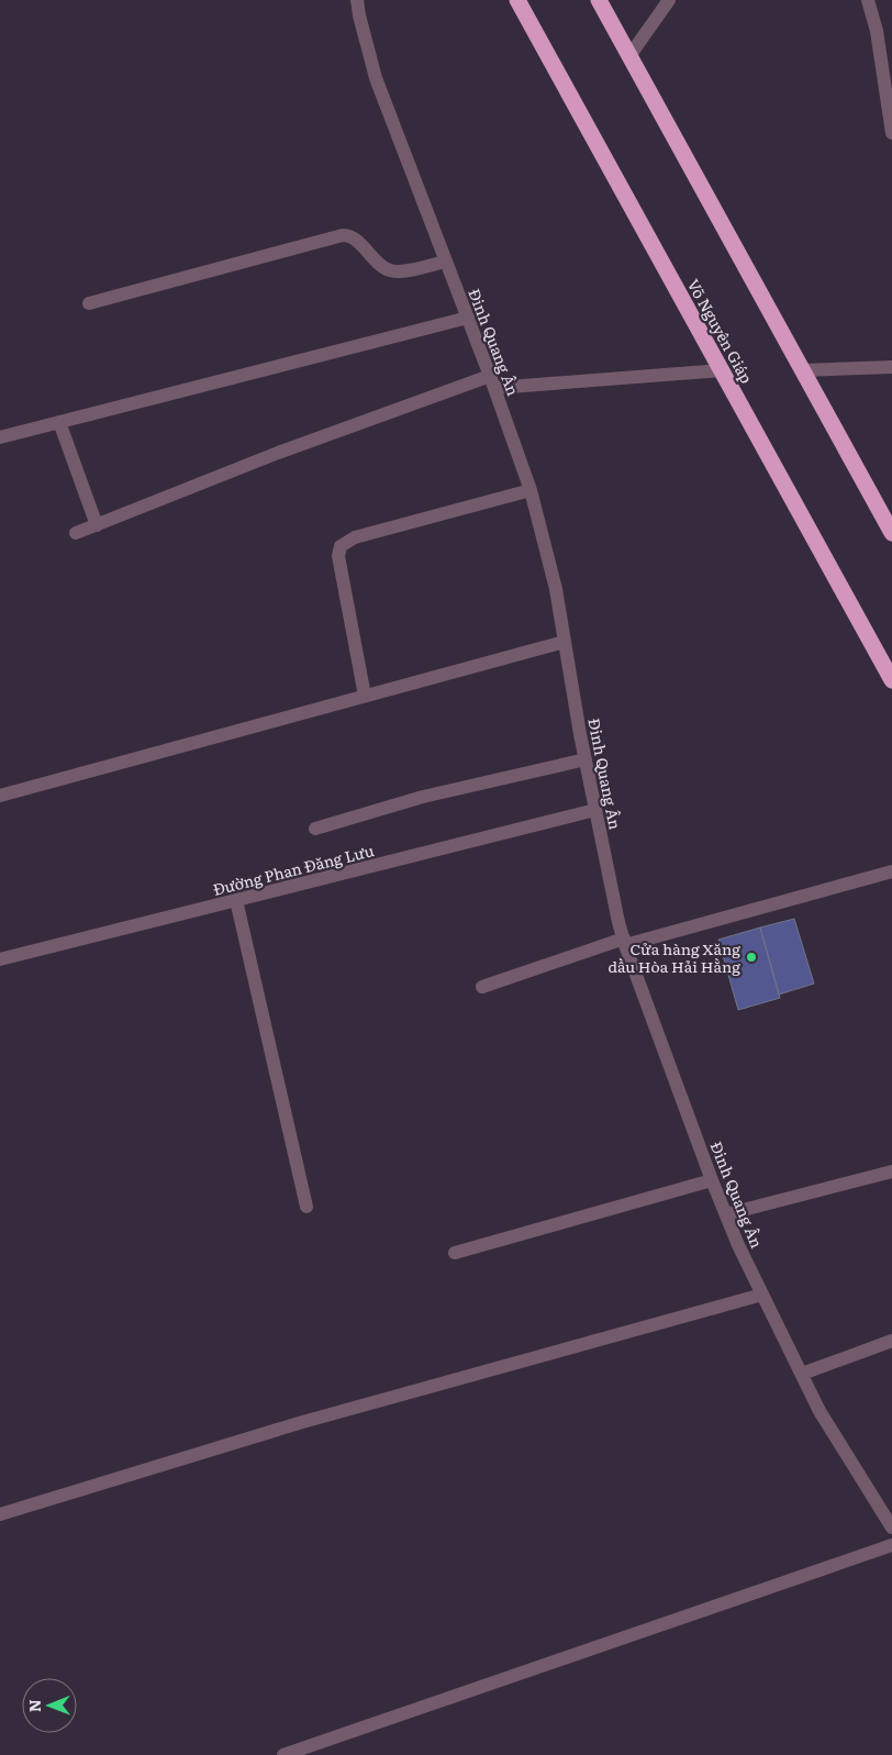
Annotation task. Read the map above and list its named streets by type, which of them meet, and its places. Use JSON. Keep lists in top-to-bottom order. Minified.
{"streets":{"highway":["Võ Nguyên Giáp"],"street":["Đinh Quang Ân","Đường Phan Đăng Lưu"]},"crossings":[["Đinh Quang Ân","Đường Phan Đăng Lưu"]],"places":["Cửa hàng Xăng dầu Hòa Hải Hằng"],"north":"left"}
